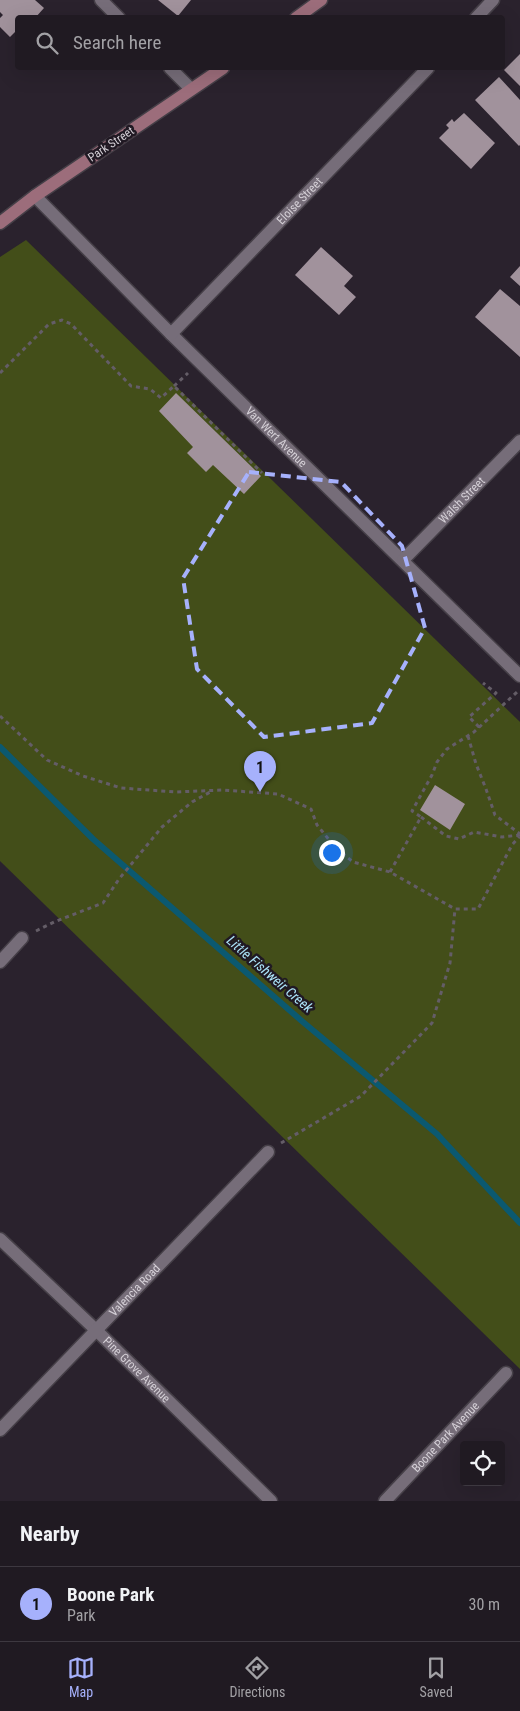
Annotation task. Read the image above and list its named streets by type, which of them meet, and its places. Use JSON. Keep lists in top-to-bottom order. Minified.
{"streets":{"street":["Park Street","Eloise Street","Van Wert Avenue","Walsh Street","Valencia Road","Pine Grove Avenue","Boone Park Avenue"]},"crossings":[["Park Street","Van Wert Avenue"],["Eloise Street","Van Wert Avenue"],["Van Wert Avenue","Walsh Street"],["Valencia Road","Pine Grove Avenue"]],"water":["Little Fishweir Creek"],"page":{"search":"Search here","pins":"1","heading":"Nearby","list":[{"mark":"1","name":"Boone Park","note":"Park","value":"30 m"}],"nav":["Map","Directions","Saved"]}}
